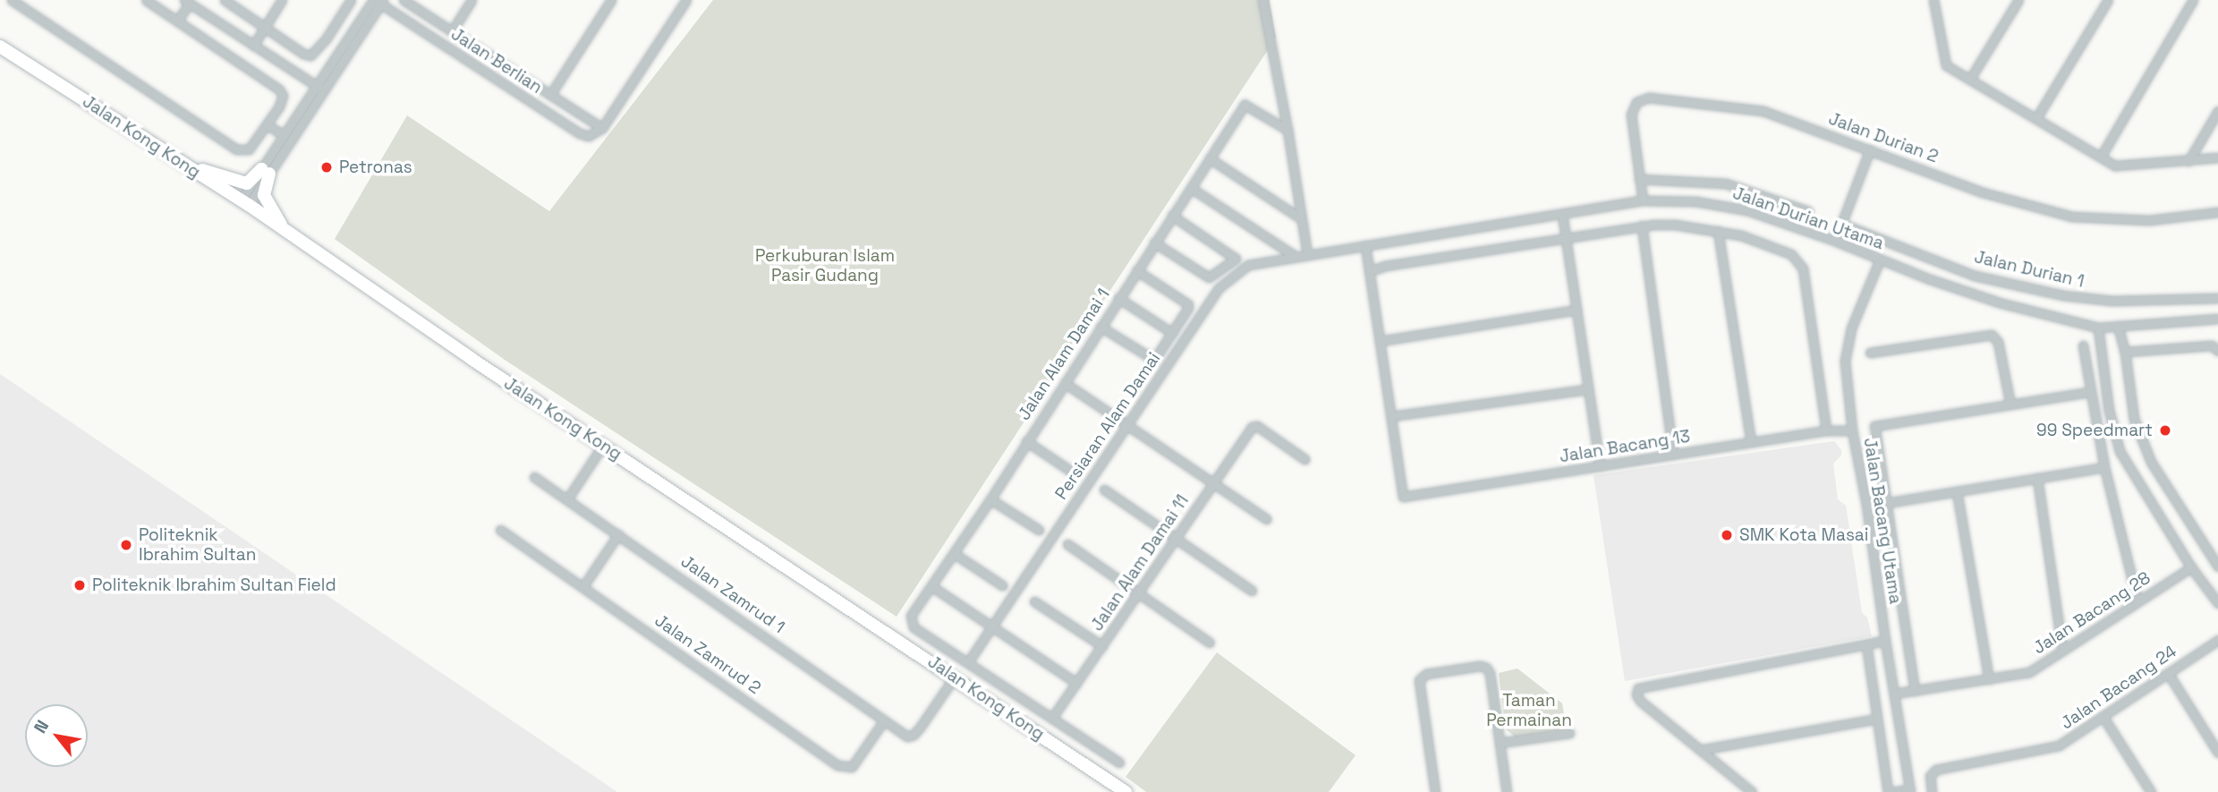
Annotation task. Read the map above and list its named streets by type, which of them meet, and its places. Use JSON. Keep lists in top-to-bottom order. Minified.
{"streets":{"main road":["Jalan Kong Kong"],"street":["Jalan Berlian","Jalan Durian 2","Jalan Durian Utama","Jalan Durian 1","Jalan Alam Damai 1","Persiaran Alam Damai","Jalan Bacang 13","Jalan Bacang Utama","Jalan Alam Damai 11","Jalan Zamrud 1","Jalan Bacang 28","Jalan Zamrud 2","Jalan Bacang 24"]},"crossings":[["Jalan Kong Kong","Jalan Zamrud 1"],["Jalan Durian 2","Jalan Durian Utama"],["Jalan Durian Utama","Persiaran Alam Damai"],["Jalan Durian Utama","Jalan Bacang Utama"],["Jalan Alam Damai 1","Persiaran Alam Damai"],["Jalan Bacang 13","Jalan Bacang Utama"],["Jalan Bacang Utama","Jalan Bacang 28"],["Jalan Zamrud 1","Jalan Zamrud 2"]],"parks":["Perkuburan Islam Pasir Gudang","Taman Permainan"],"places":["Petronas","99 Speedmart","SMK Kota Masai","Politeknik Ibrahim Sultan","Politeknik Ibrahim Sultan Field"],"north":"top left"}
